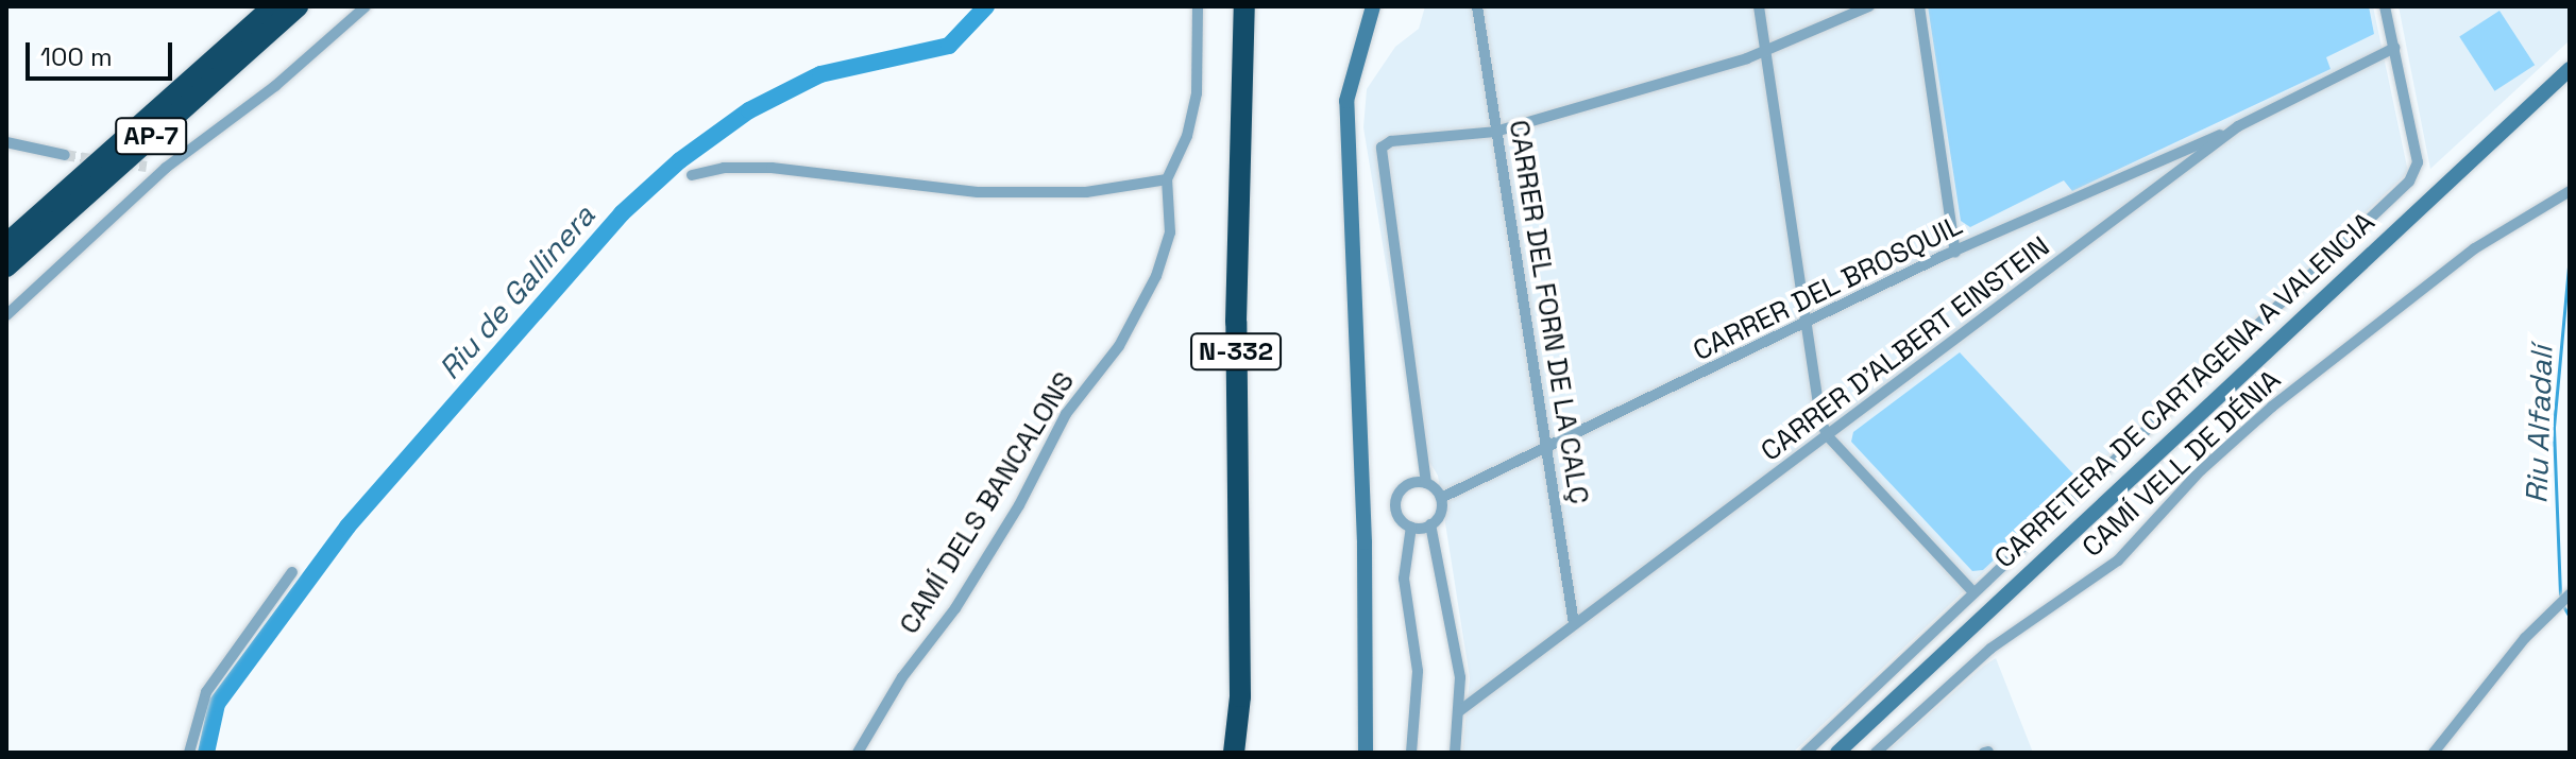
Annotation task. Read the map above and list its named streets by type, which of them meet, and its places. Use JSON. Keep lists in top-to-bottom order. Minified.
{"streets":{"highway":["AP-7","N-332"],"main road":["CARRETERA DE CARTAGENA A VALENCIA"],"street":["CARRER DEL BROSQUIL","CARRER DEL FORN DE LA CALÇ","CARRER D'ALBERT EINSTEIN","CAMÍ VELL DE DÉNIA","CAMÍ DELS BANCALONS"]},"crossings":[["CARRER DEL BROSQUIL","CARRER DEL FORN DE LA CALÇ"],["CARRER DEL BROSQUIL","CARRER D'ALBERT EINSTEIN"],["CARRER DEL FORN DE LA CALÇ","CARRER D'ALBERT EINSTEIN"]],"water":["Riu de Gallinera","Riu Alfadalí"],"scale_bar":"100 m"}
